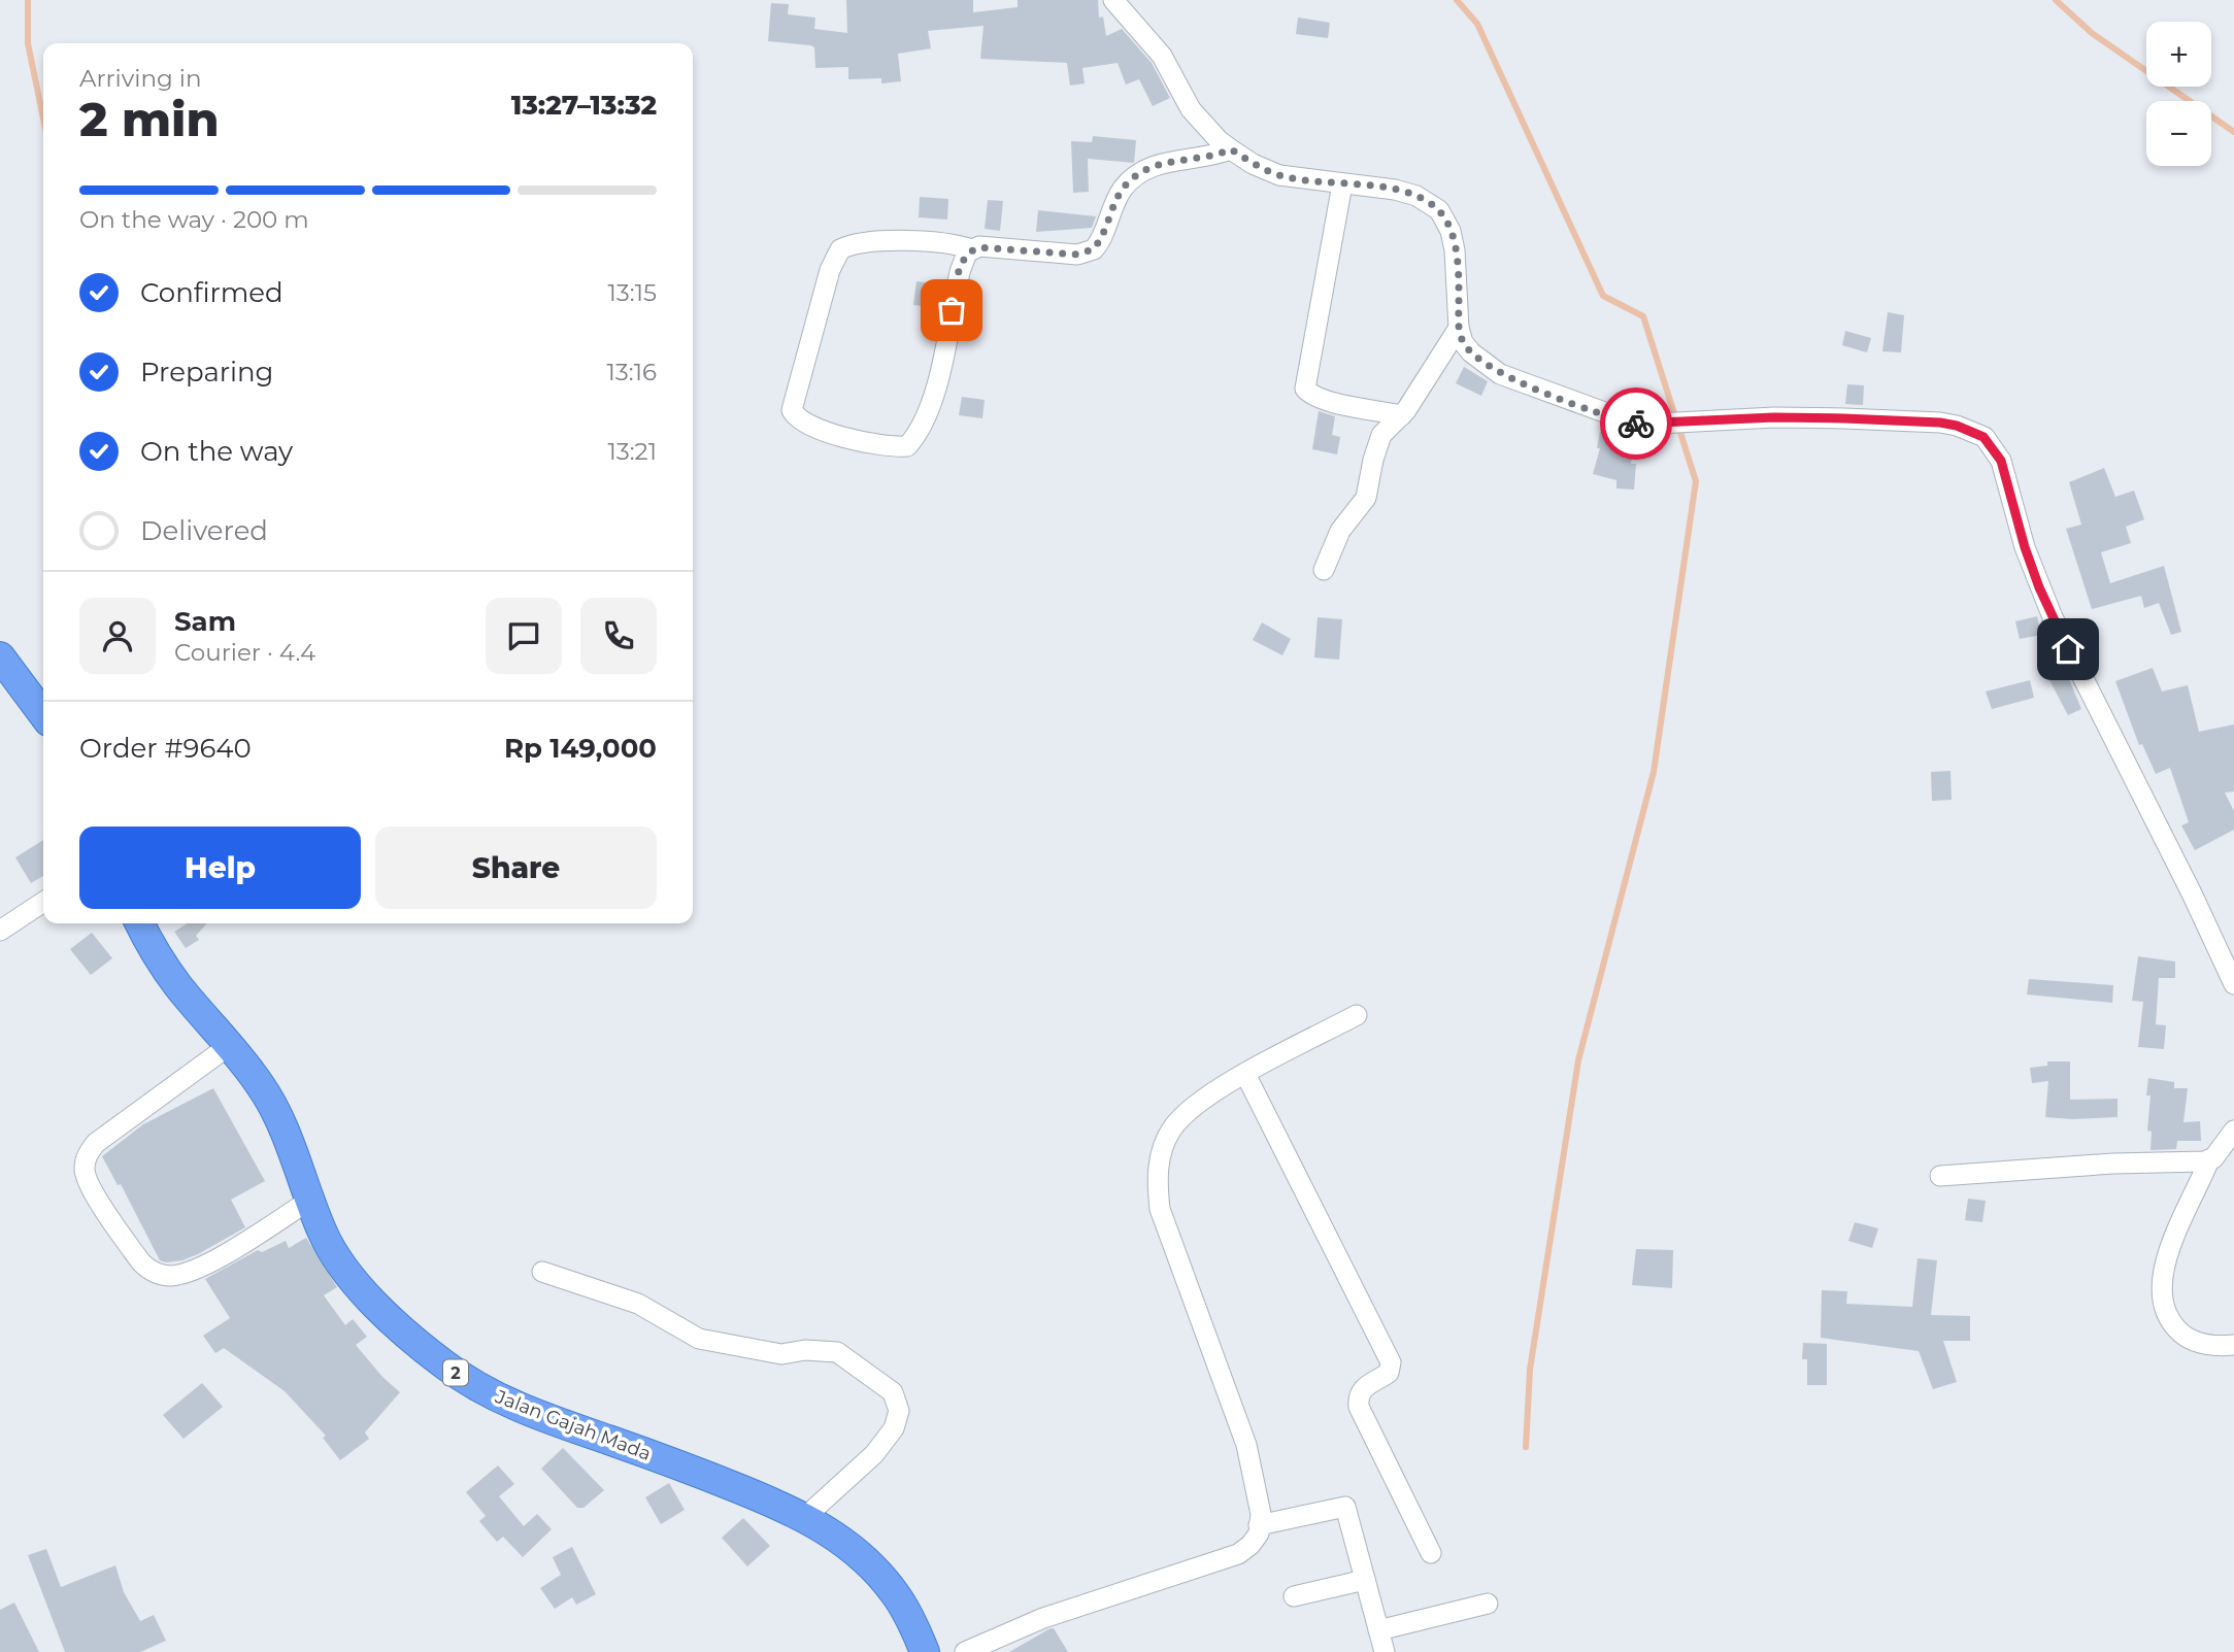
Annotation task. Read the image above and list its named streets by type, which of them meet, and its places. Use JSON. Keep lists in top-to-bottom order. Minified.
{"streets":{"highway":["2","Jalan Gajah Mada"]},"page":{"map_buttons":["+","−"],"heading":["2 min","Arriving in","13:27–13:32"],"panel":["Sam","Courier · 4.4","Order #9640","Rp 149,000"],"bar":"On the way · 200 m","list":[["Confirmed","13:15"],["Preparing","13:16"],["On the way","13:21"],"Delivered"],"buttons":["Help","Share"]}}
